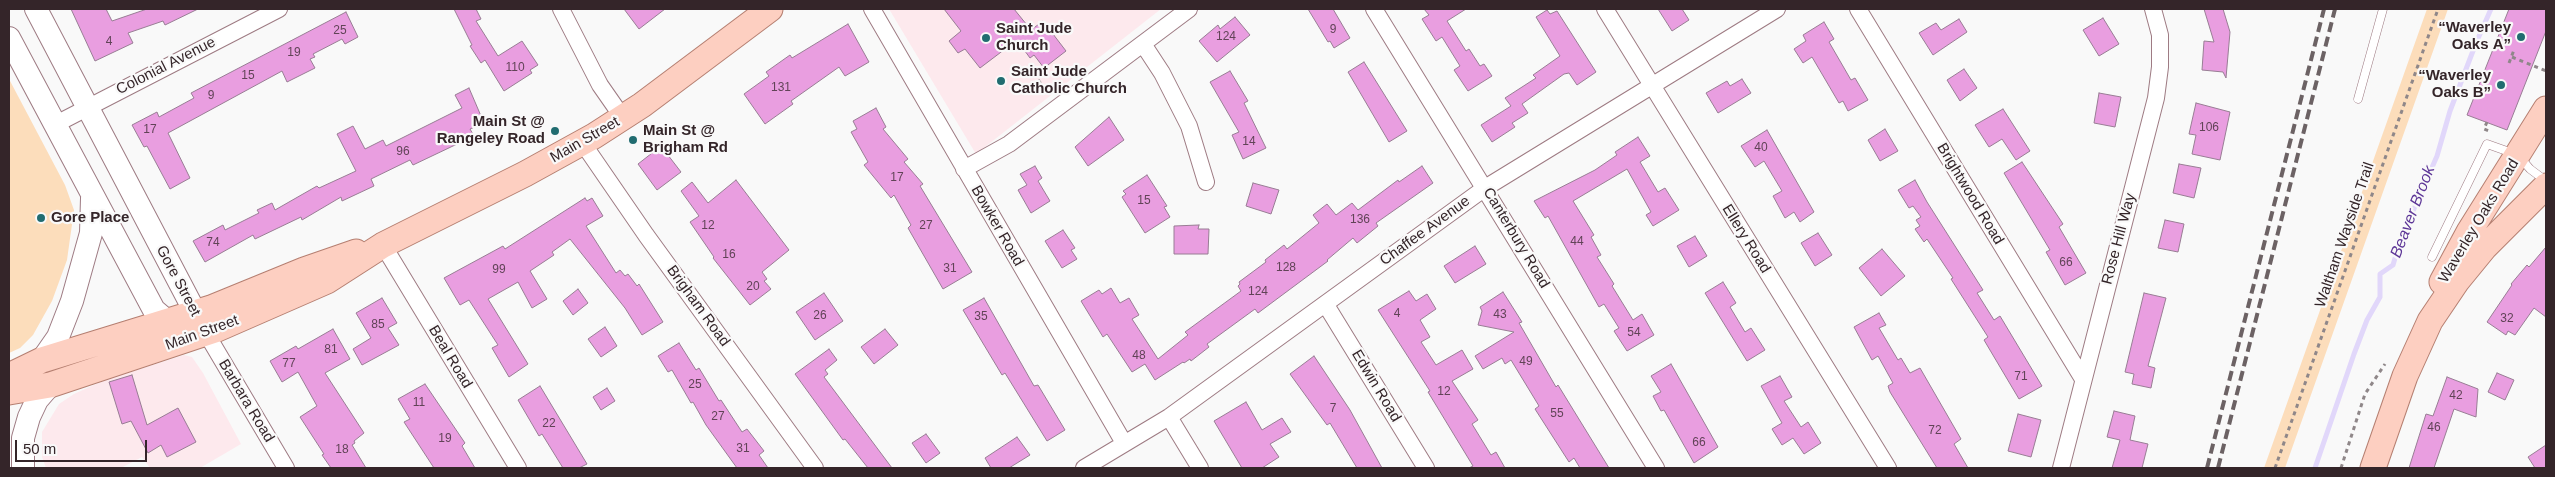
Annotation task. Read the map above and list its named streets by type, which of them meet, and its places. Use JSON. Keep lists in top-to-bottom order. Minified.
{"streets":{"main road":["Main Street","Waverley Oaks Road"],"street":["Colonial Avenue","Brightwood Road","Bowker Road","Chaffee Avenue","Canterbury Road","Ellery Road","Rose Hill Way","Gore Street","Brigham Road","Beal Road","Edwin Road","Barbara Road"],"path":["Waltham Wayside Trail"]},"crossings":[["Colonial Avenue","Gore Street"],["Main Street","Gore Street"],["Main Street","Brigham Road"],["Main Street","Beal Road"],["Main Street","Barbara Road"],["Brightwood Road","Rose Hill Way"],["Bowker Road","Chaffee Avenue"],["Chaffee Avenue","Canterbury Road"],["Chaffee Avenue","Ellery Road"],["Chaffee Avenue","Edwin Road"],["Gore Street","Barbara Road"]],"water":["Beaver Brook"],"places":["“Waverley Oaks A”","Saint Jude Church","Saint Jude Catholic Church","“Waverley Oaks B”","Main St @ Rangeley Road","Main St @ Brigham Rd","Gore Place"],"house_numbers":["9","25","124","4","19","110","15","131","9","106","17","14","40","96","17","15","136","12","27","44","74","16","66","128","31","99","20","124","4","43","26","35","32","85","54","81","48","49","77","71","25","12","42","11","7","55","27","22","46","72","19","66","31","18"],"scale_bar":"50 m"}
